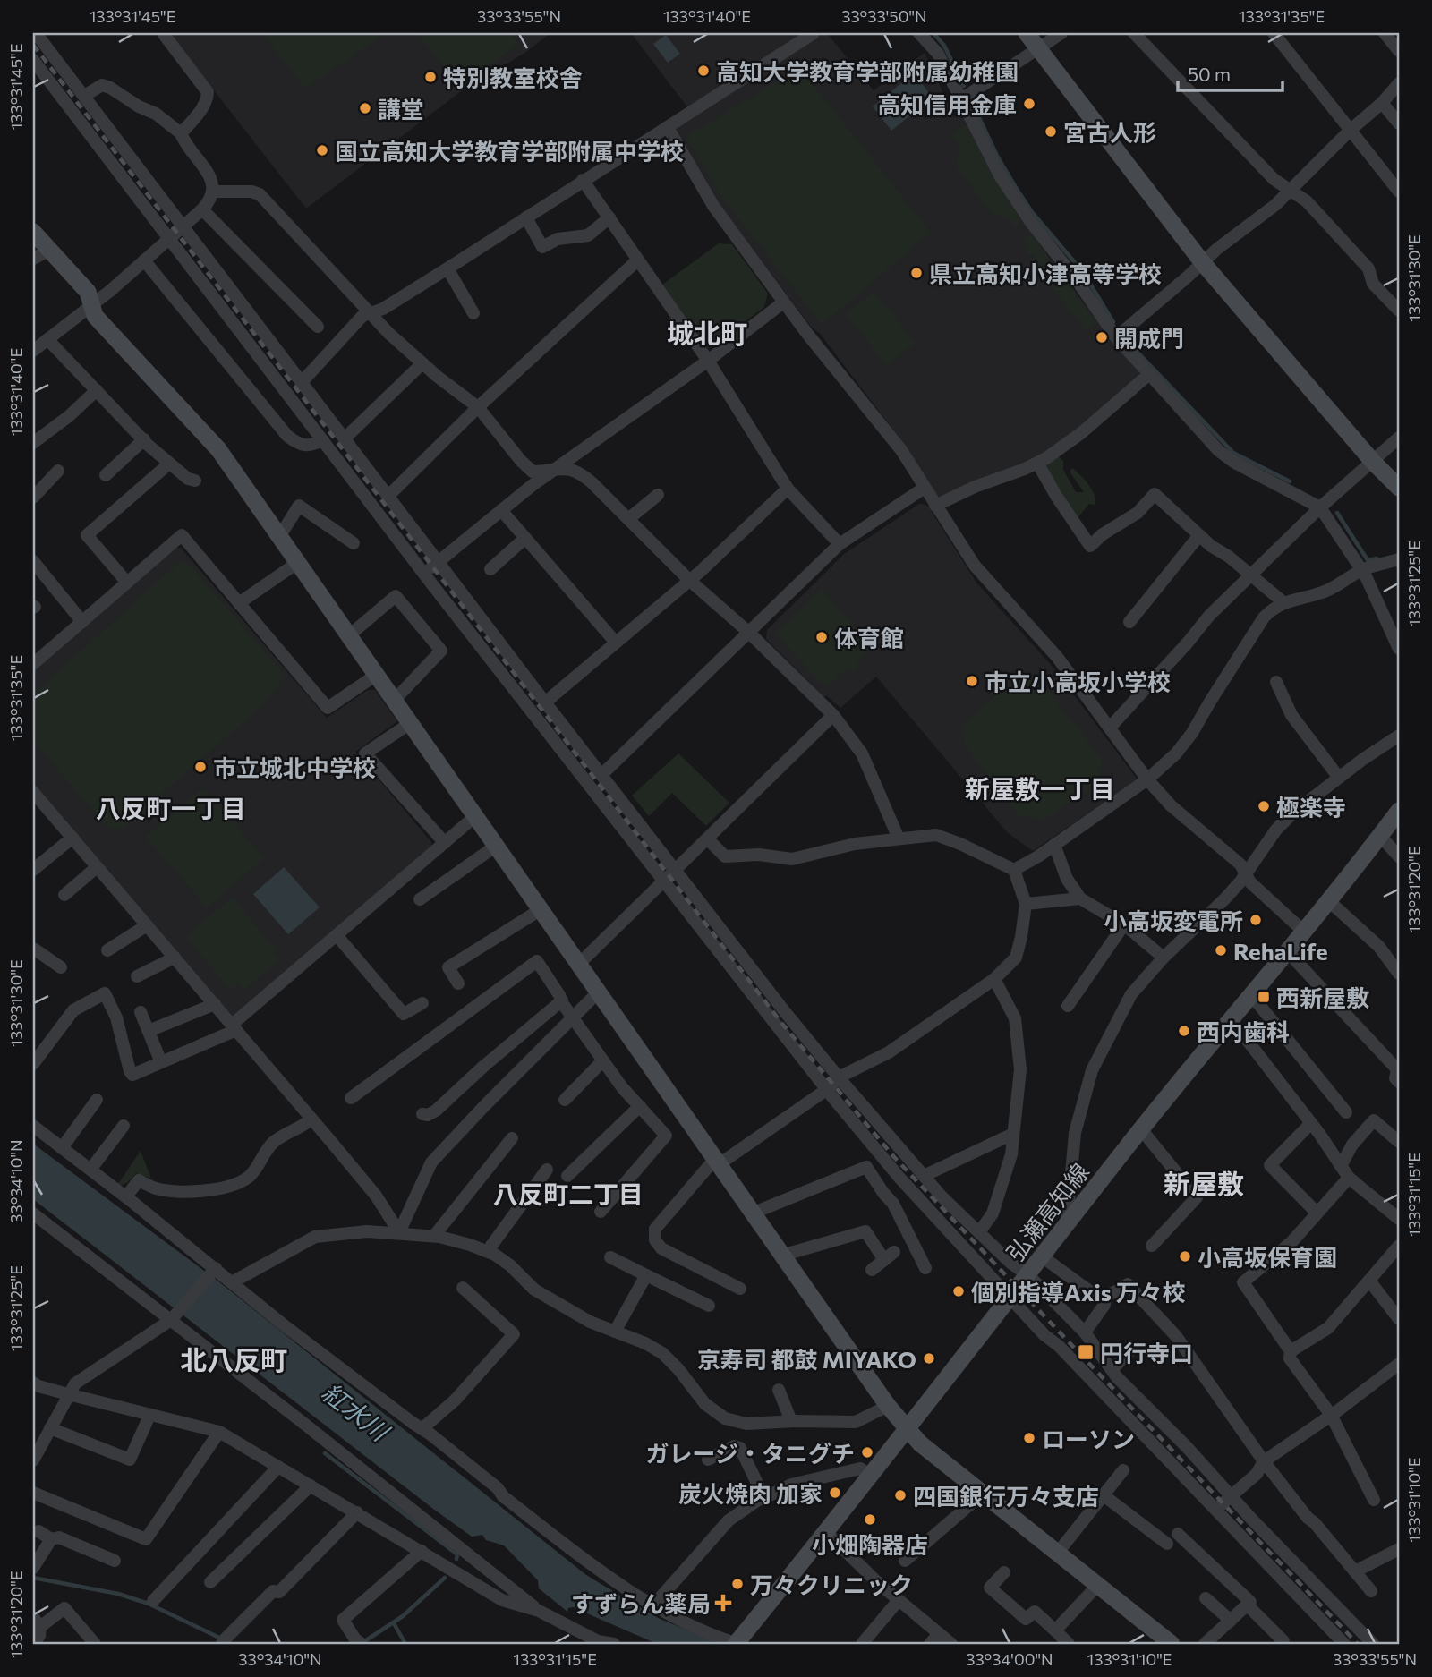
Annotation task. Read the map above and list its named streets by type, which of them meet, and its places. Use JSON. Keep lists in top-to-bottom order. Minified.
{"streets":{"street":["弘瀬高知線"]},"districts":["城北町","新屋敷一丁目","八反町一丁目","新屋敷","八反町二丁目","北八反町"],"water":["紅水川"],"places":{"other":["高知大学教育学部附属幼稚園","特別教室校舎","高知信用金庫","講堂","宮古人形","国立高知大学教育学部附属中学校","県立高知小津高等学校","開成門","体育館","市立小高坂小学校","市立城北中学校","極楽寺","小高坂変電所","RehaLife","西内歯科","小高坂保育園","個別指導Axis 万々校","京寿司 都鼓 MIYAKO","ローソン","ガレージ・タニグチ","炭火焼肉 加家","四国銀行万々支店","小畑陶器店","万々クリニック"],"transit":["西新屋敷","円行寺口"],"health":["すずらん薬局"]},"scale_bar":"50 m","coordinates":["133°31'45\"E","33°33'55\"N","133°31'40\"E","33°33'50\"N","133°31'35\"E","133°31'30\"E","133°31'25\"E","133°31'20\"E","33°34'10\"N","133°31'15\"E","133°31'10\"E","33°34'00\"N"]}
